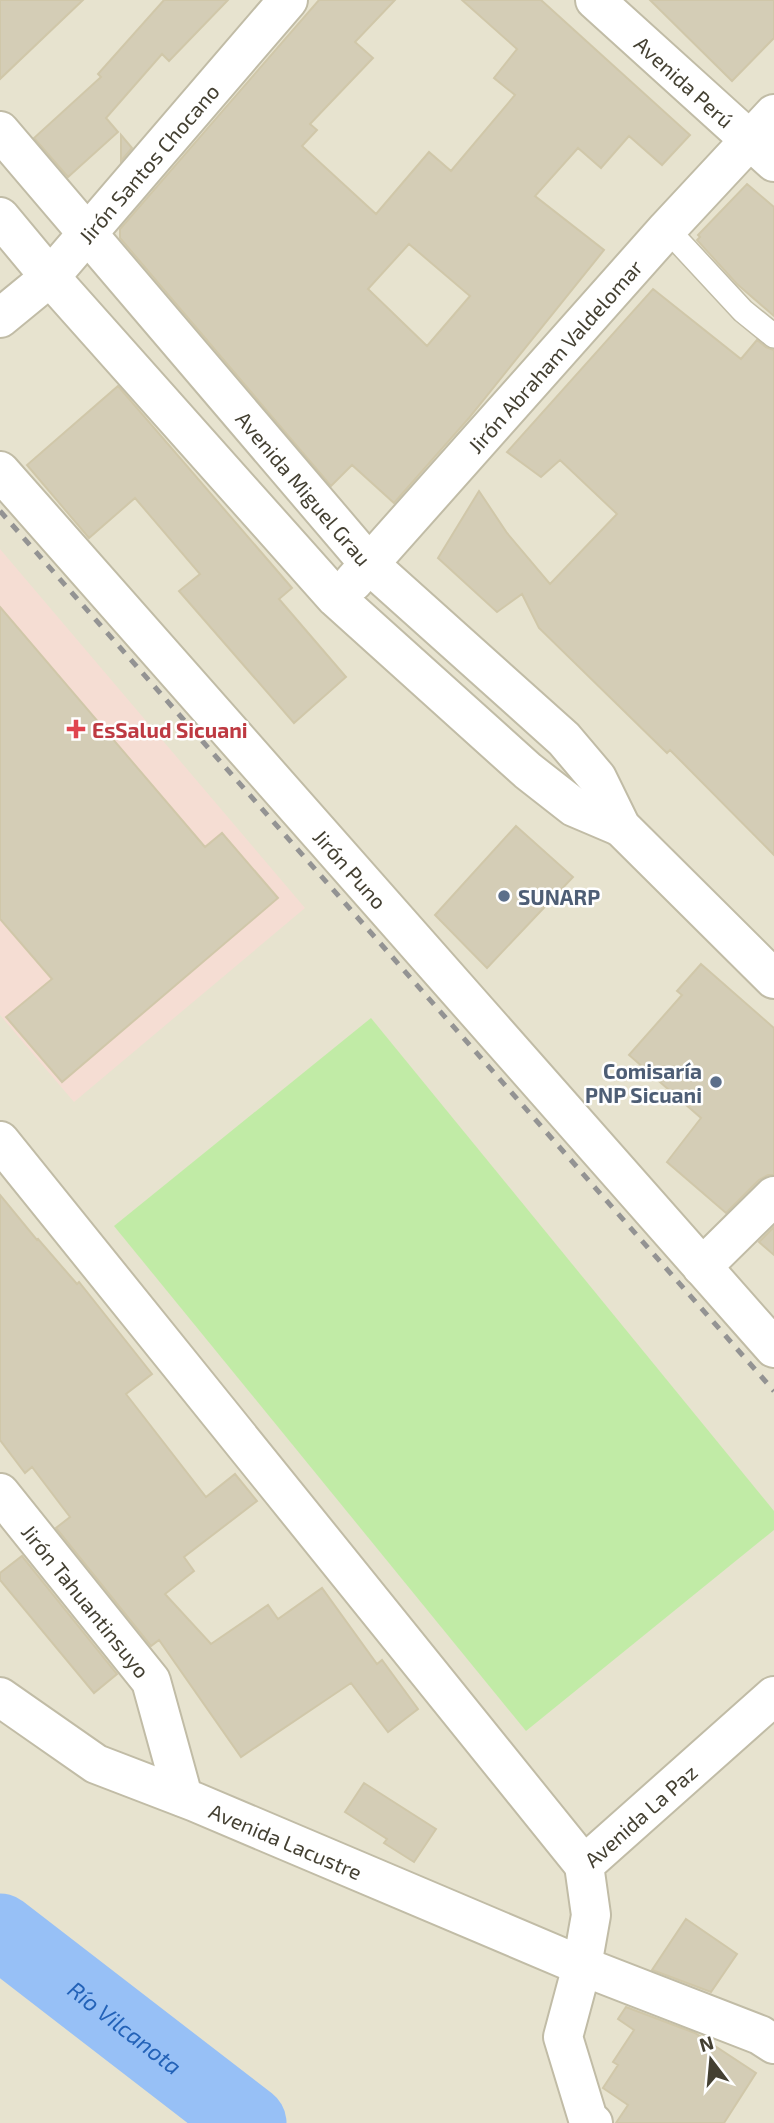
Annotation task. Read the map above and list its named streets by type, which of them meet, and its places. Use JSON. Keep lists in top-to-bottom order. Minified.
{"streets":{"street":["Avenida Perú","Jirón Santos Chocano","Jirón Abraham Valdelomar","Avenida Miguel Grau","Jirón Puno","Jirón Tahuantinsuyo","Avenida La Paz","Avenida Lacustre"]},"crossings":[["Avenida Perú","Jirón Abraham Valdelomar"],["Jirón Santos Chocano","Avenida Miguel Grau"],["Jirón Abraham Valdelomar","Avenida Miguel Grau"],["Jirón Tahuantinsuyo","Avenida Lacustre"],["Avenida La Paz","Avenida Lacustre"]],"water":["Río Vilcanota"],"places":{"health":["EsSalud Sicuani"],"other":["SUNARP","Comisaría PNP Sicuani"]},"north":"top"}
